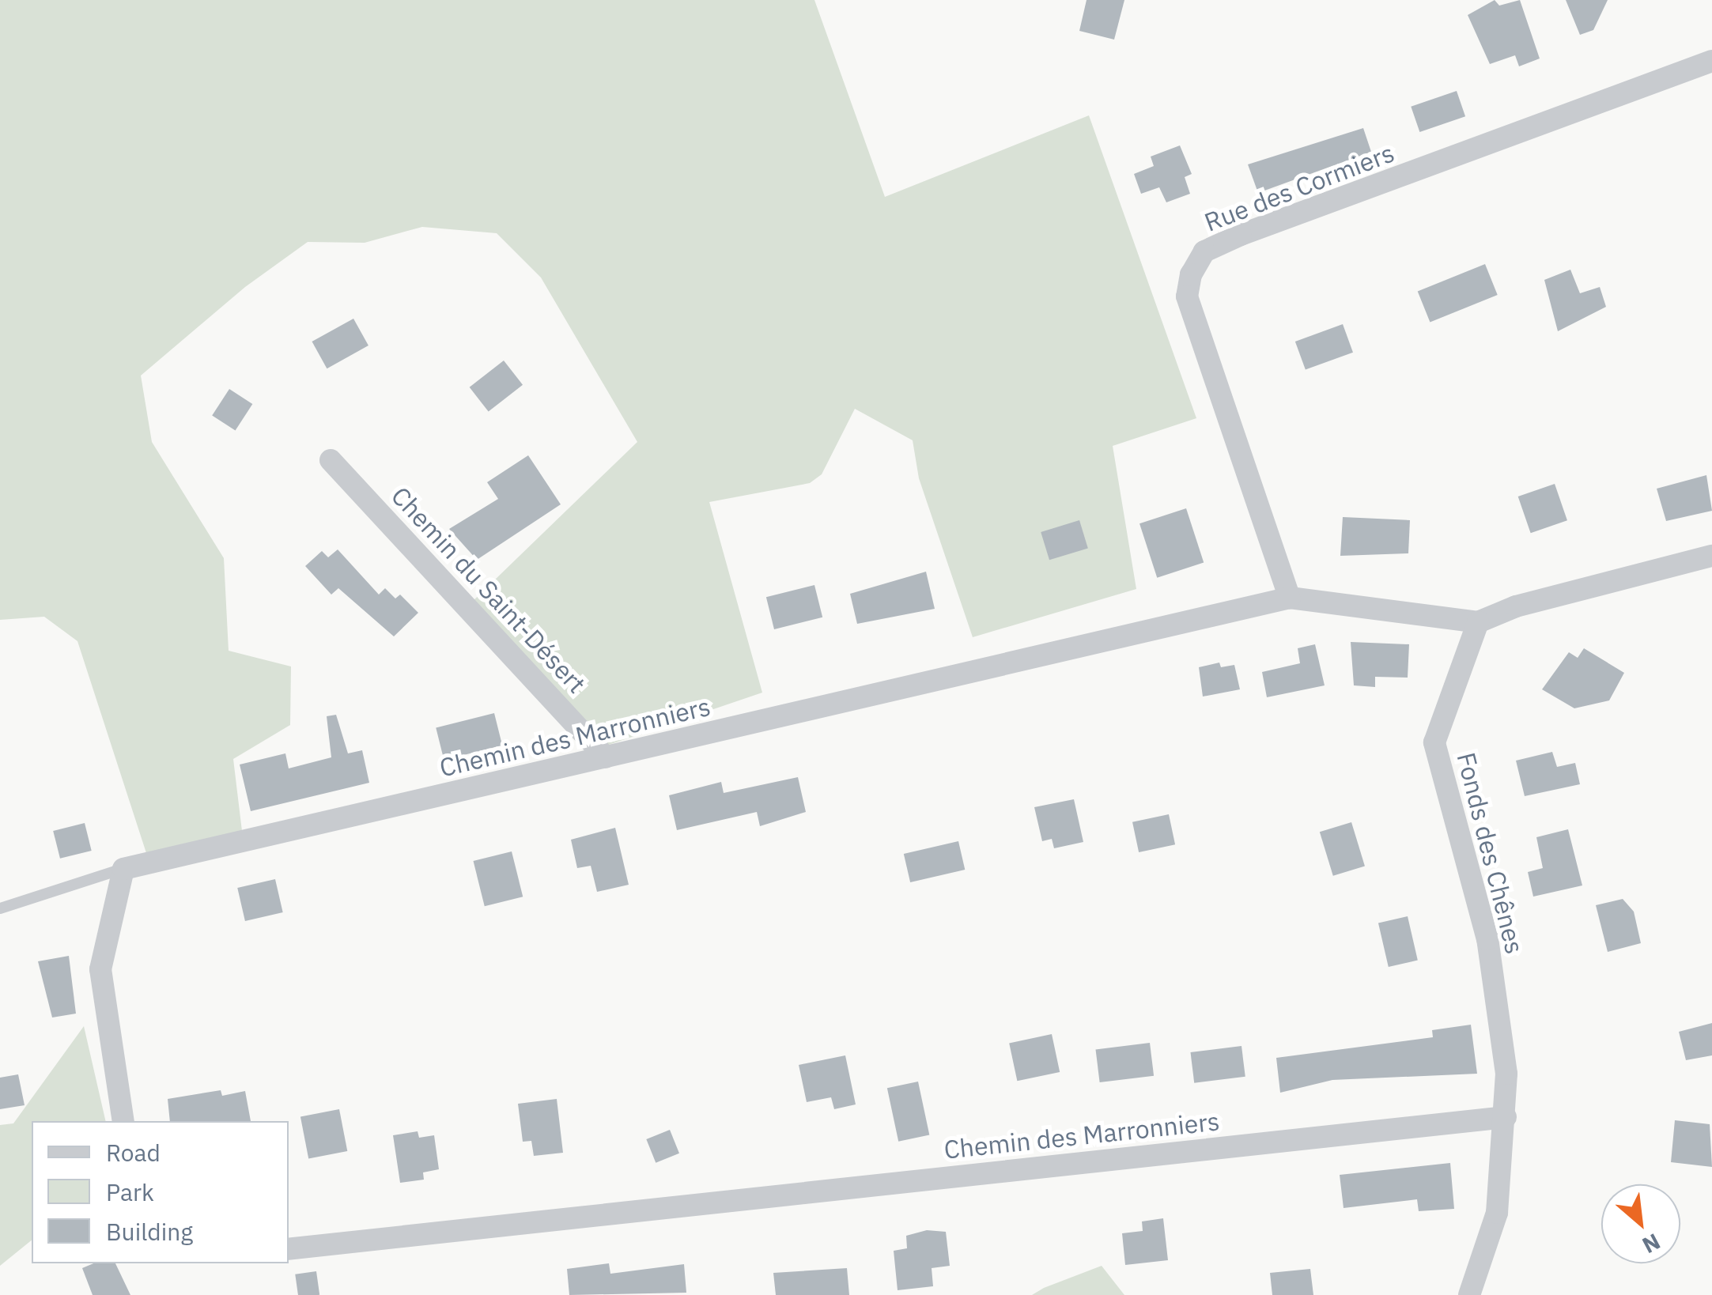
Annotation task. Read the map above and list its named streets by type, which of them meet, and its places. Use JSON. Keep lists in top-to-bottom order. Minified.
{"streets":{"street":["Rue des Cormiers","Chemin du Saint-Désert","Chemin des Marronniers","Fonds des Chênes"]},"crossings":[["Rue des Cormiers","Chemin des Marronniers"],["Chemin du Saint-Désert","Chemin des Marronniers"],["Chemin des Marronniers","Fonds des Chênes"]],"legend":["Road","Park","Building"],"north":"bottom right"}
